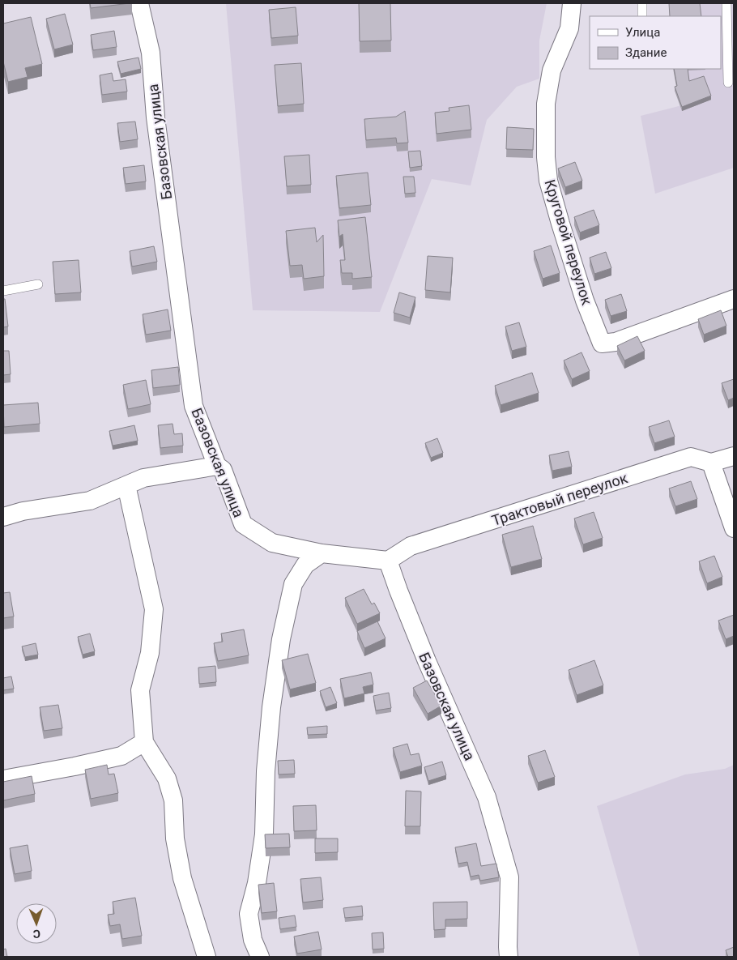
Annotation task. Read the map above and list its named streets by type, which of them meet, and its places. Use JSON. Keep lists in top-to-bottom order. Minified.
{"streets":{"street":["Базовская улица","Круговой переулок","Трактовый переулок"]},"crossings":[["Базовская улица","Трактовый переулок"]],"legend":["Улица","Здание"],"north":"bottom"}
